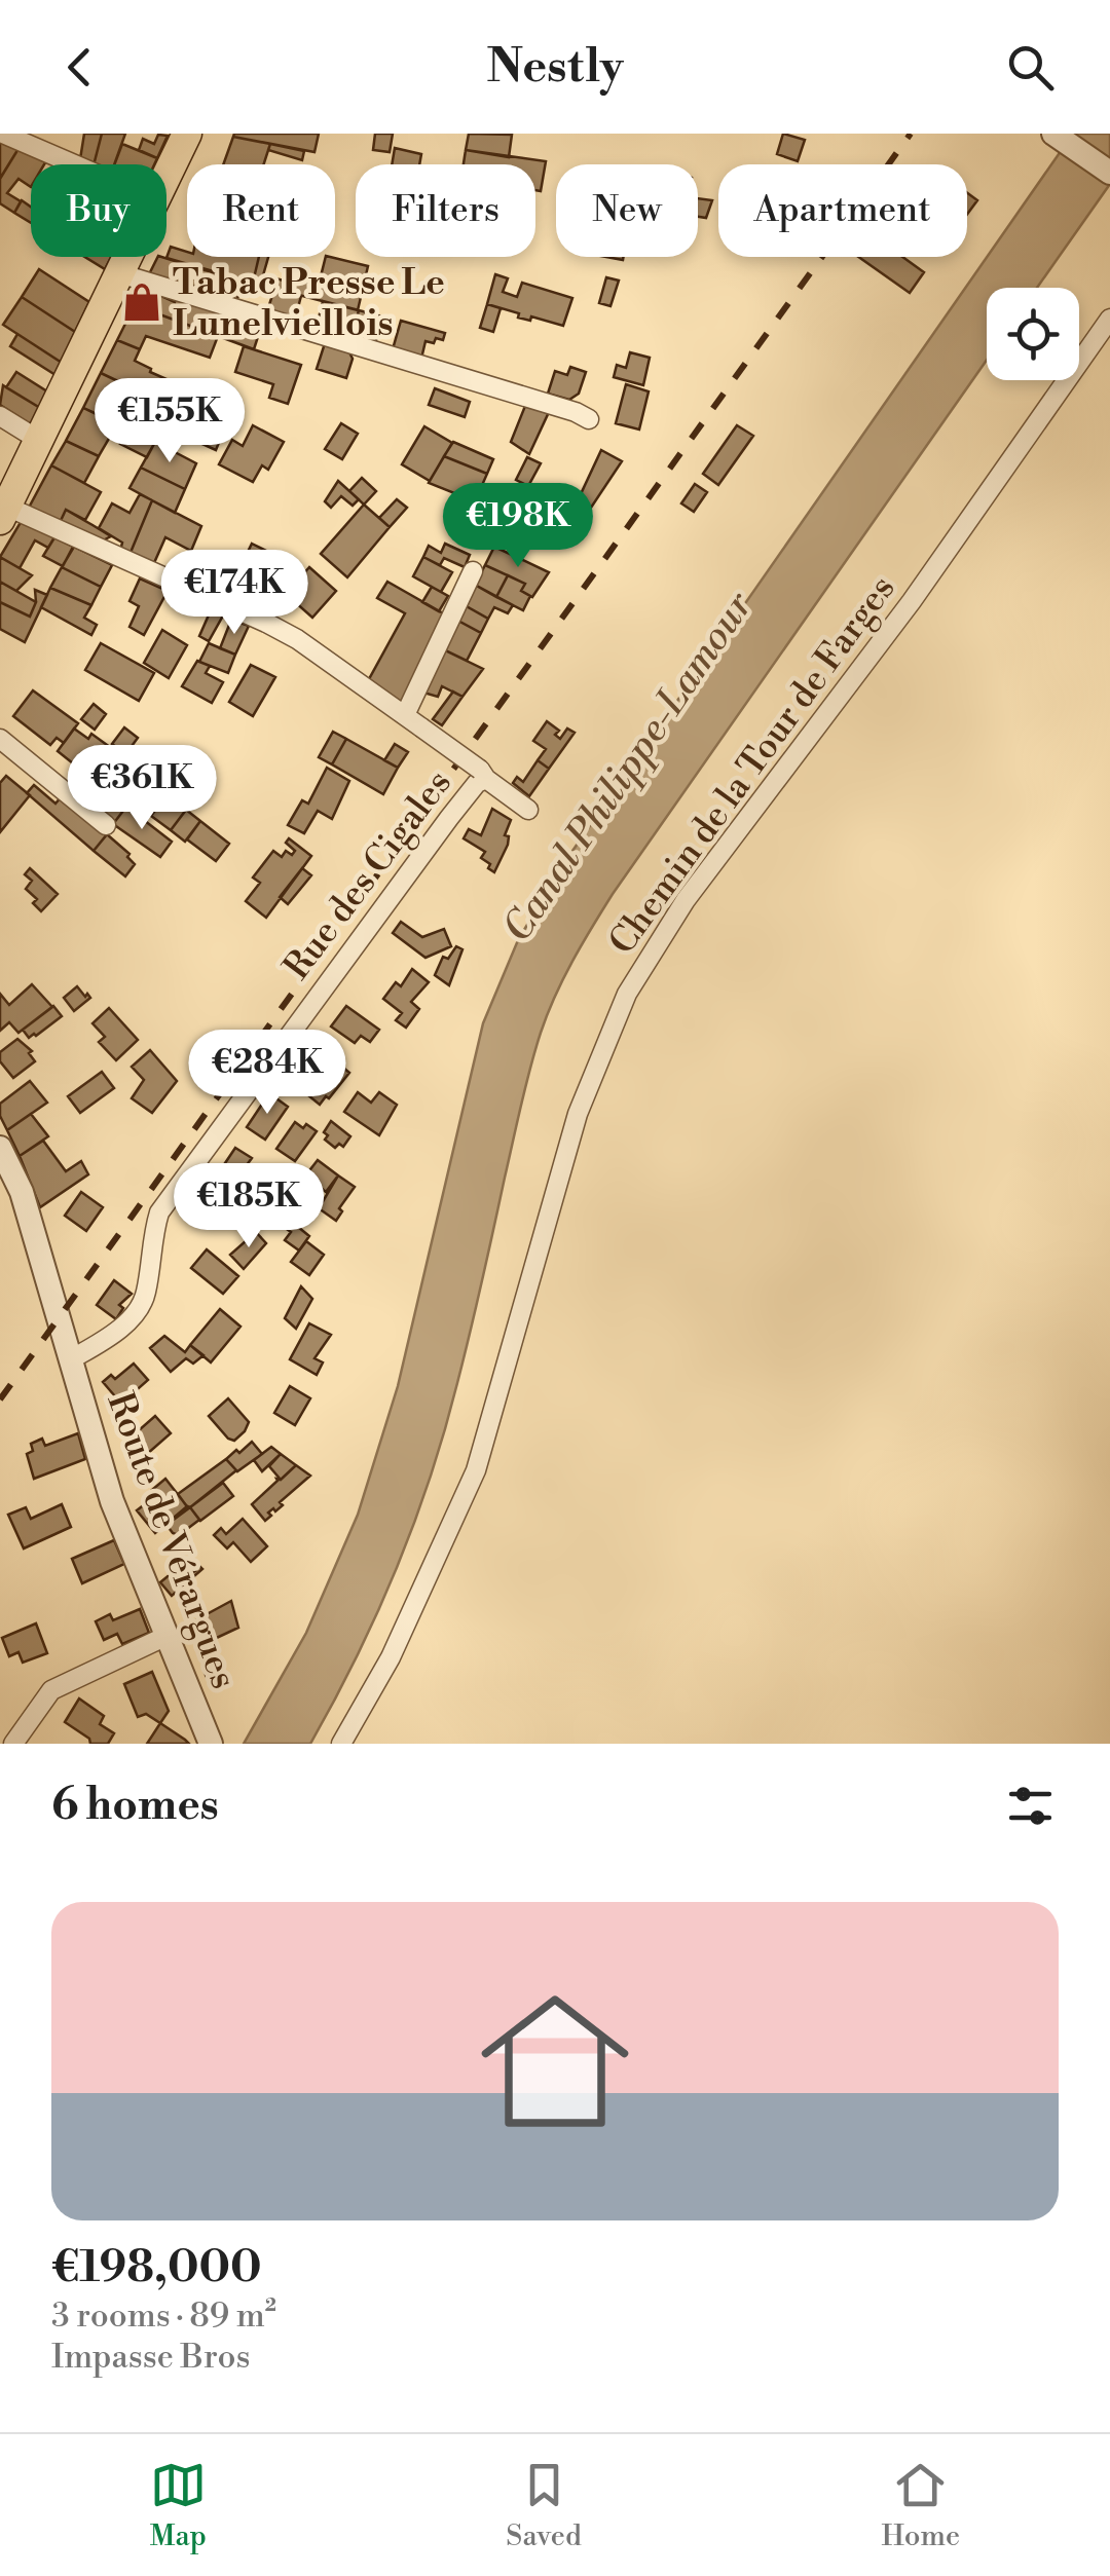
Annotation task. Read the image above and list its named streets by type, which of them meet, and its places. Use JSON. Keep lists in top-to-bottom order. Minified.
{"streets":{"street":["Chemin de la Tour de Farges","Rue des Cigales","Route de Vérargues"]},"crossings":[["Rue des Cigales","Route de Vérargues"]],"water":["Canal Philippe-Lamour"],"places":{"shop":["Tabac Presse Le Lunelviellois"]},"page":{"header":"Nestly","chip":["Buy","Rent","Filters","New","Apartment"],"price":["€155K","€198K","€174K","€361K","€284K","€185K"],"heading":"6 homes","list":[{"name":"€198,000","note":"3 rooms · 89 m² · Impasse Bros"}],"tabs":["Map","Saved","Home"]}}
